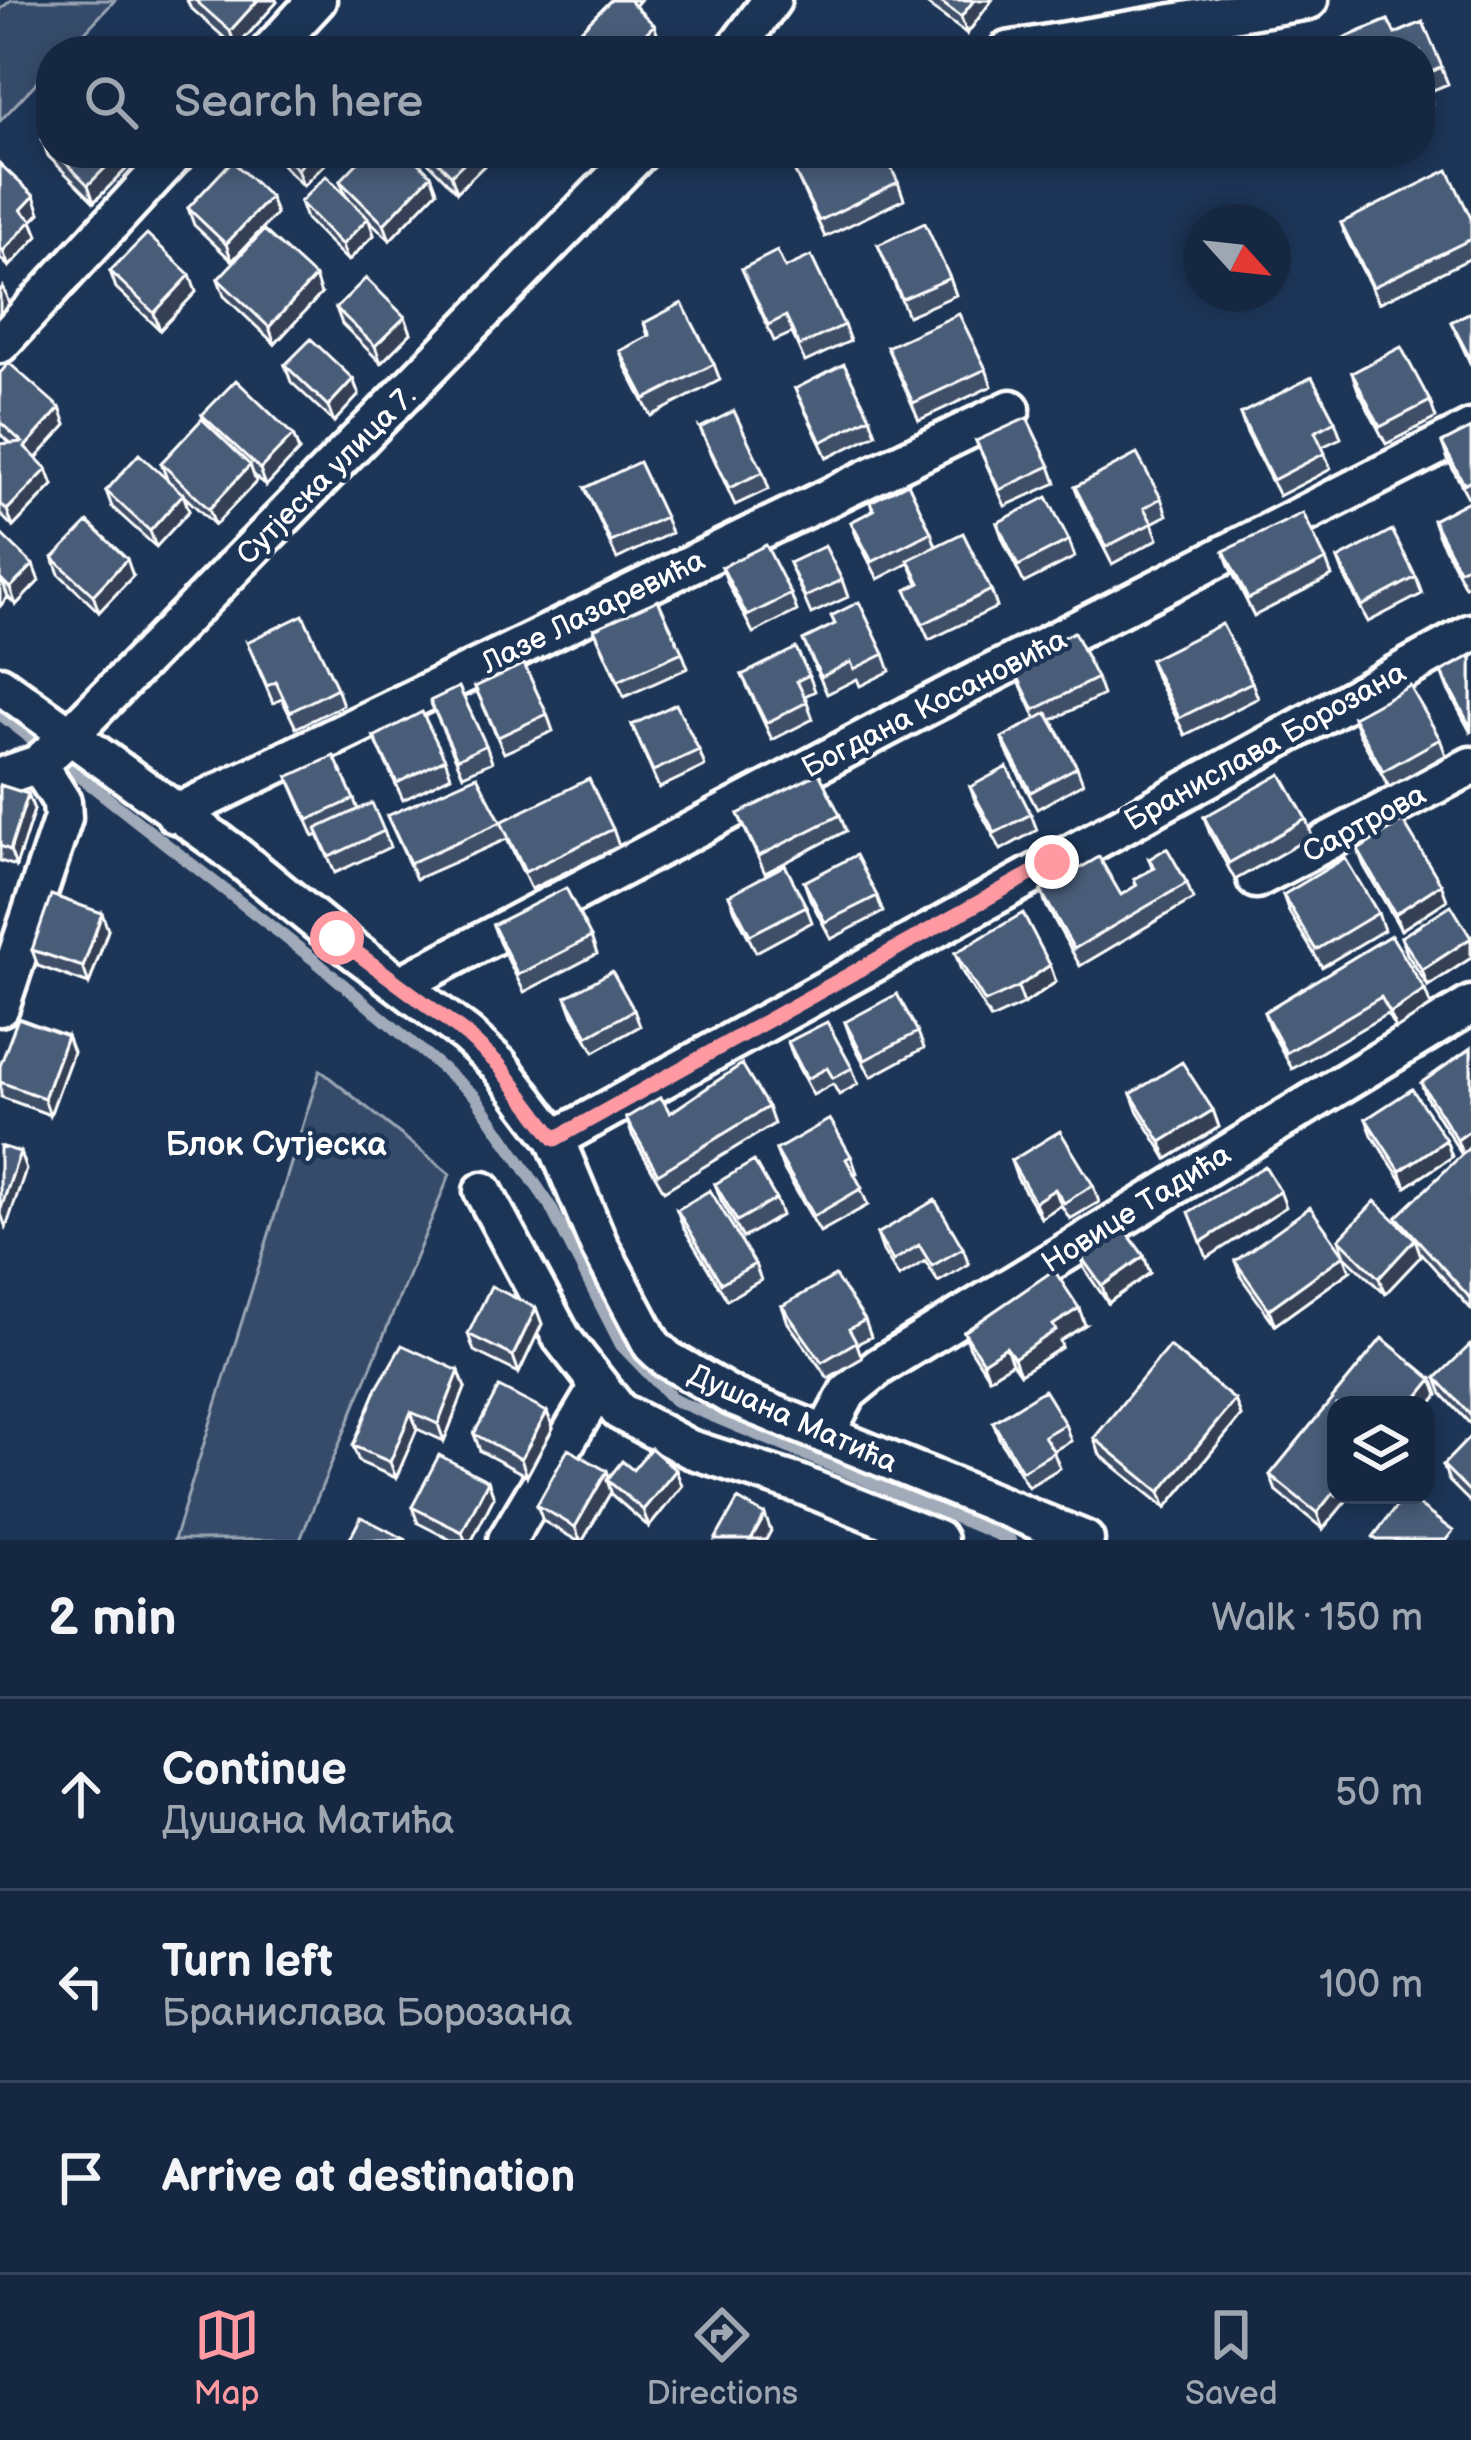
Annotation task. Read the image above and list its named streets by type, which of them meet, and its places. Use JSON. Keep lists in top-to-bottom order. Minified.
{"streets":{"street":["Сутјеска улица 7.","Лазе Лазаревића","Богдана Косановића","Бранислава Борозана","Сартрова","Новице Тадића","Душана Матића"]},"crossings":[["Сутјеска улица 7.","Душана Матића"],["Лазе Лазаревића","Душана Матића"],["Богдана Косановића","Душана Матића"],["Бранислава Борозана","Душана Матића"],["Новице Тадића","Душана Матића"]],"districts":["Блок Сутјеска"],"north":"bottom right","page":{"search":"Search here","heading":["2 min","Walk · 150 m"],"list":[["Continue","Душана Матића","50 m"],["Turn left","Бранислава Борозана","100 m"],"Arrive at destination"],"nav":["Map","Directions","Saved"]}}
